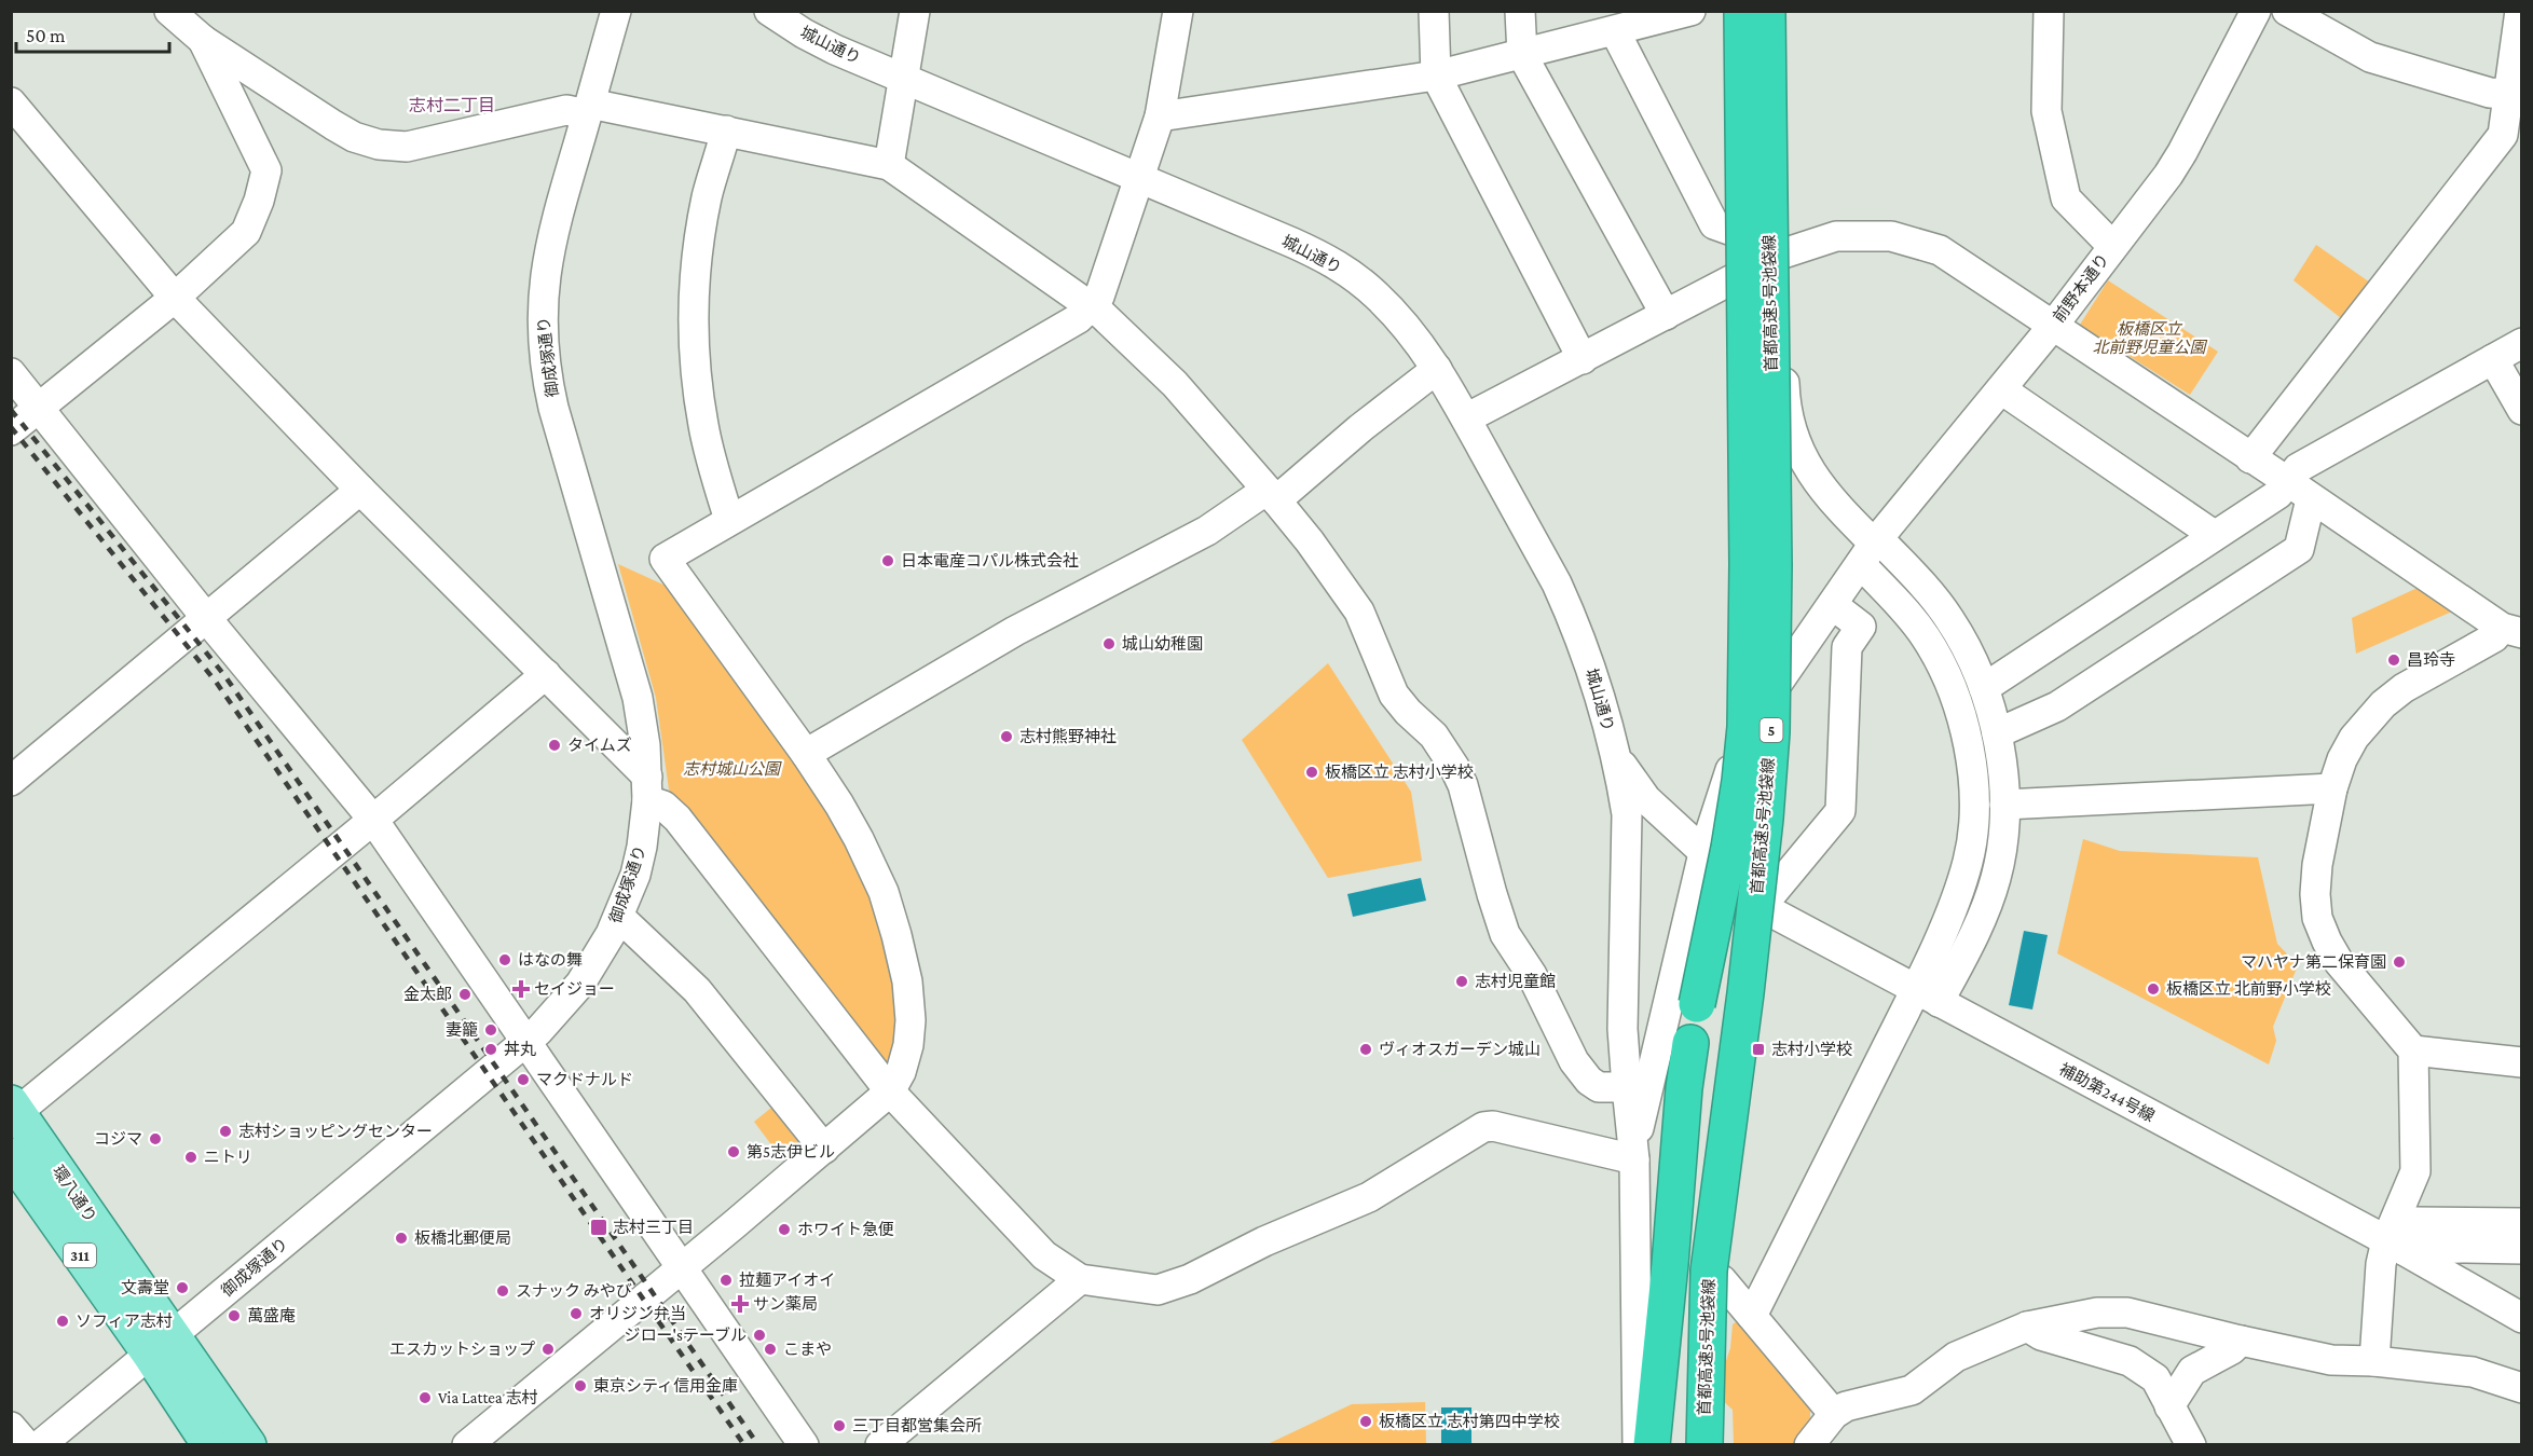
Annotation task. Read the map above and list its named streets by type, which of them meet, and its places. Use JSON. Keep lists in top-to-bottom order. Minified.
{"streets":{"highway":["首都高速5号池袋線","5"],"main road":["環八通り","311"],"street":["城山通り","前野本通り","御成塚通り","補助第244号線"]},"crossings":[["城山通り","補助第244号線"],["御成塚通り","環八通り"]],"districts":["志村二丁目"],"parks":["板橋区立 北前野児童公園","志村城山公園"],"places":{"other":["日本電産コパル株式会社","城山幼稚園","昌玲寺","志村熊野神社","タイムズ","板橋区立 志村小学校","はなの舞","マハヤナ第二保育園","志村児童館","板橋区立 北前野小学校","金太郎","妻籠","丼丸","ヴィオスガーデン城山","マクドナルド","志村ショッピングセンター","コジマ","第5志伊ビル","ニトリ","ホワイト急便","板橋北郵便局","拉麺アイオイ","文壽堂","スナック みやび","オリジン弁当","萬盛庵","ソフィア志村","ジロー'sテーブル","エスカットショップ","こまや","東京シティ信用金庫","Via Lattea 志村","板橋区立 志村第四中学校","三丁目都営集会所"],"health":["セイジョー","サン薬局"],"transit":["志村小学校","志村三丁目"]},"scale_bar":"50 m"}
